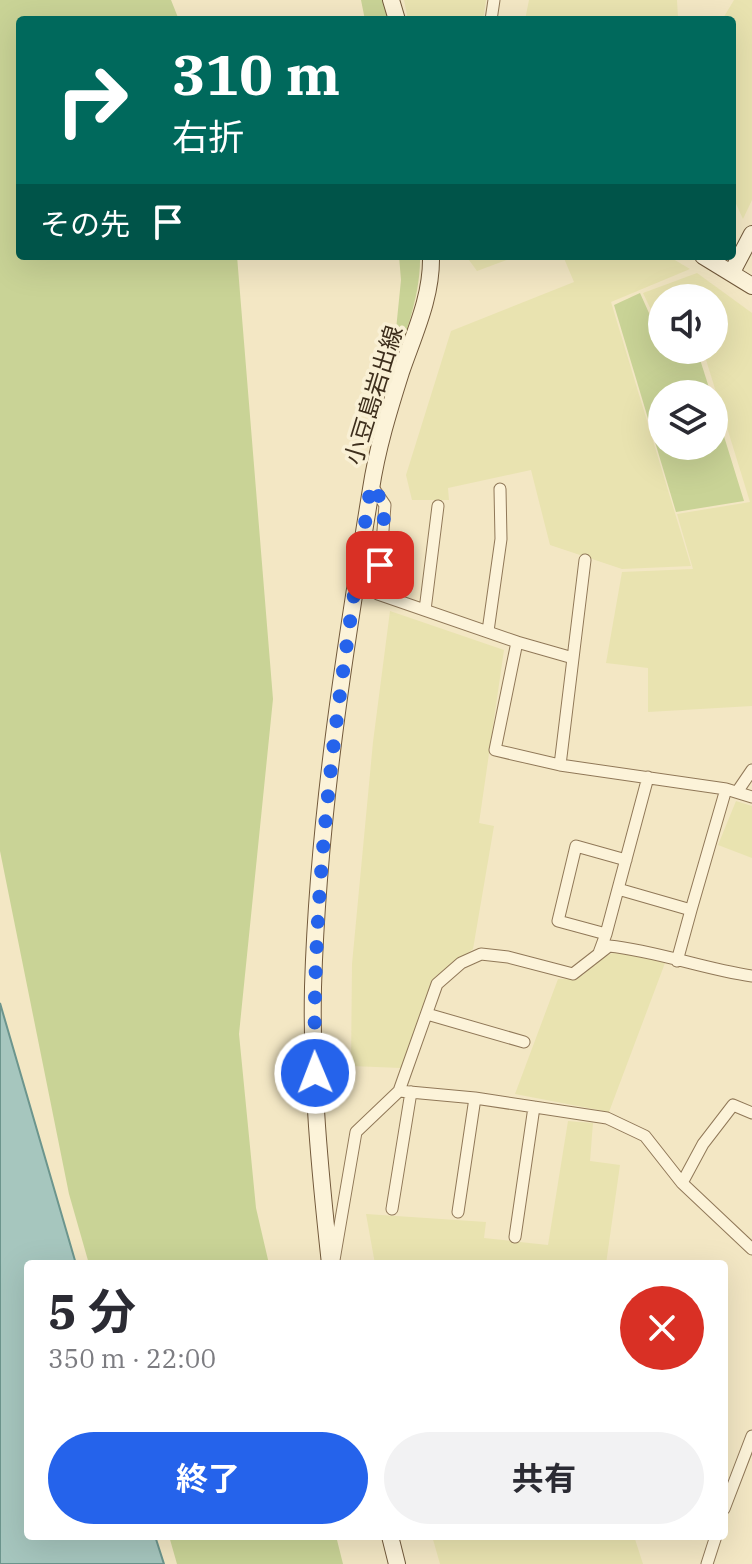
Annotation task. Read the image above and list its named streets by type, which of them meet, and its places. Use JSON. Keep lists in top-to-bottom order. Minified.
{"streets":{"main road":["小豆島岩出線"]},"page":{"turn":["310 m","右折"],"then":"その先","heading":["5 分","350 m · 22:00"],"buttons":["終了","共有"]}}
